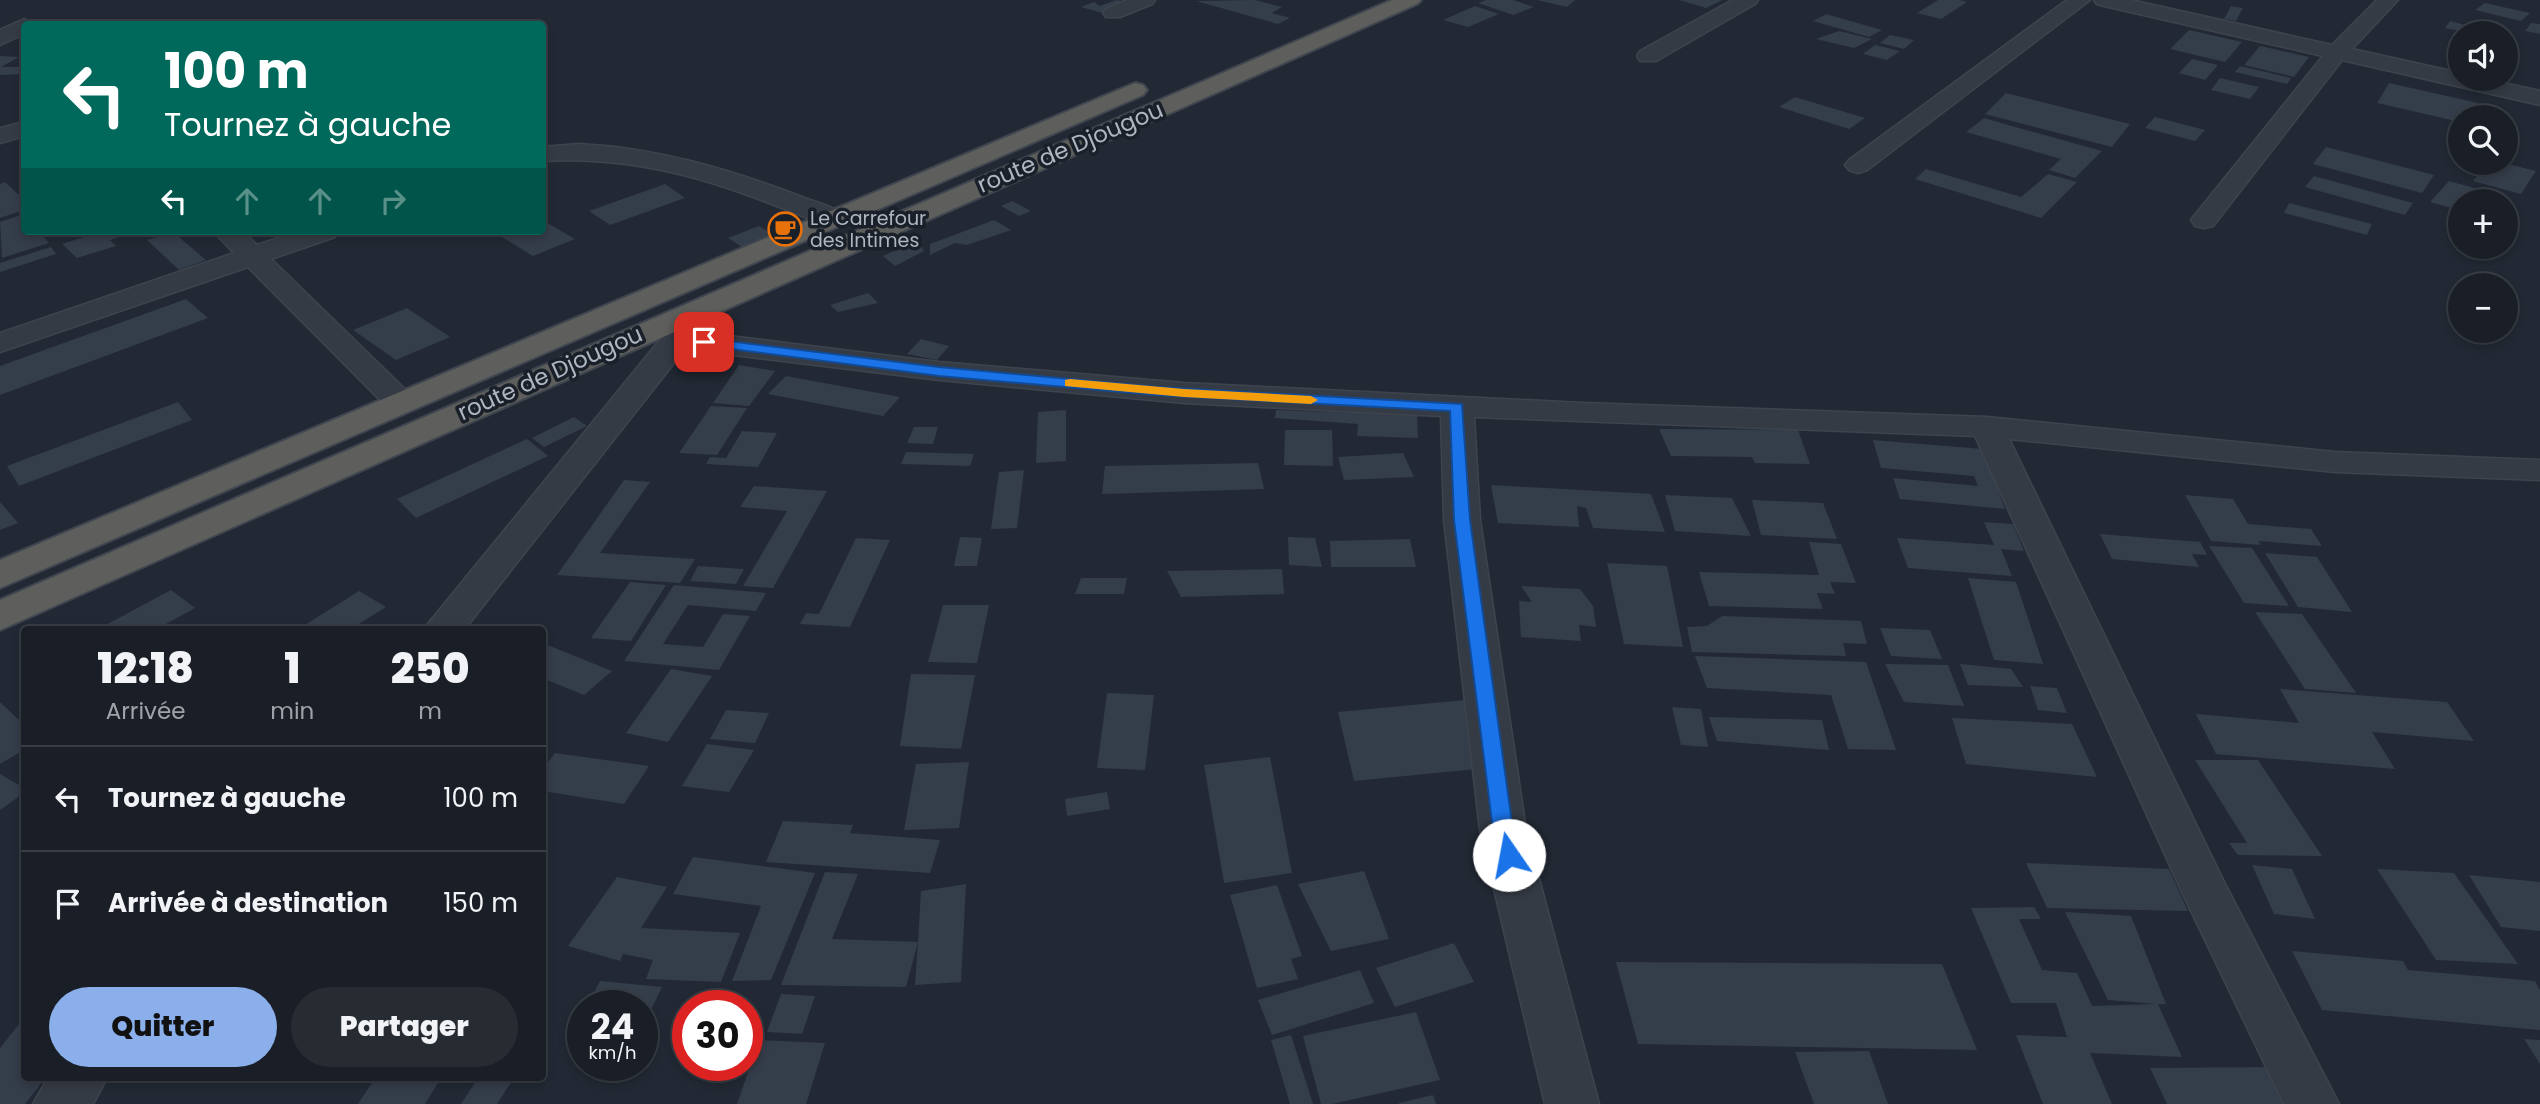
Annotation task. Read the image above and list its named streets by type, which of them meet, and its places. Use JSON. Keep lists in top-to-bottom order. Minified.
{"streets":{"highway":["route de Djougou"]},"places":{"cafe":["Le Carrefour des Intimes"]},"page":{"map_buttons":["+","−"],"turn":["100 m","Tournez à gauche"],"eta":["12:18","Arrivée","1","min","250","m"],"list":[{"name":"Tournez à gauche","value":"100 m"},{"name":"Arrivée à destination","value":"150 m"}],"buttons":["Quitter","Partager"],"speed":"24 km/h","limit":"30"}}
